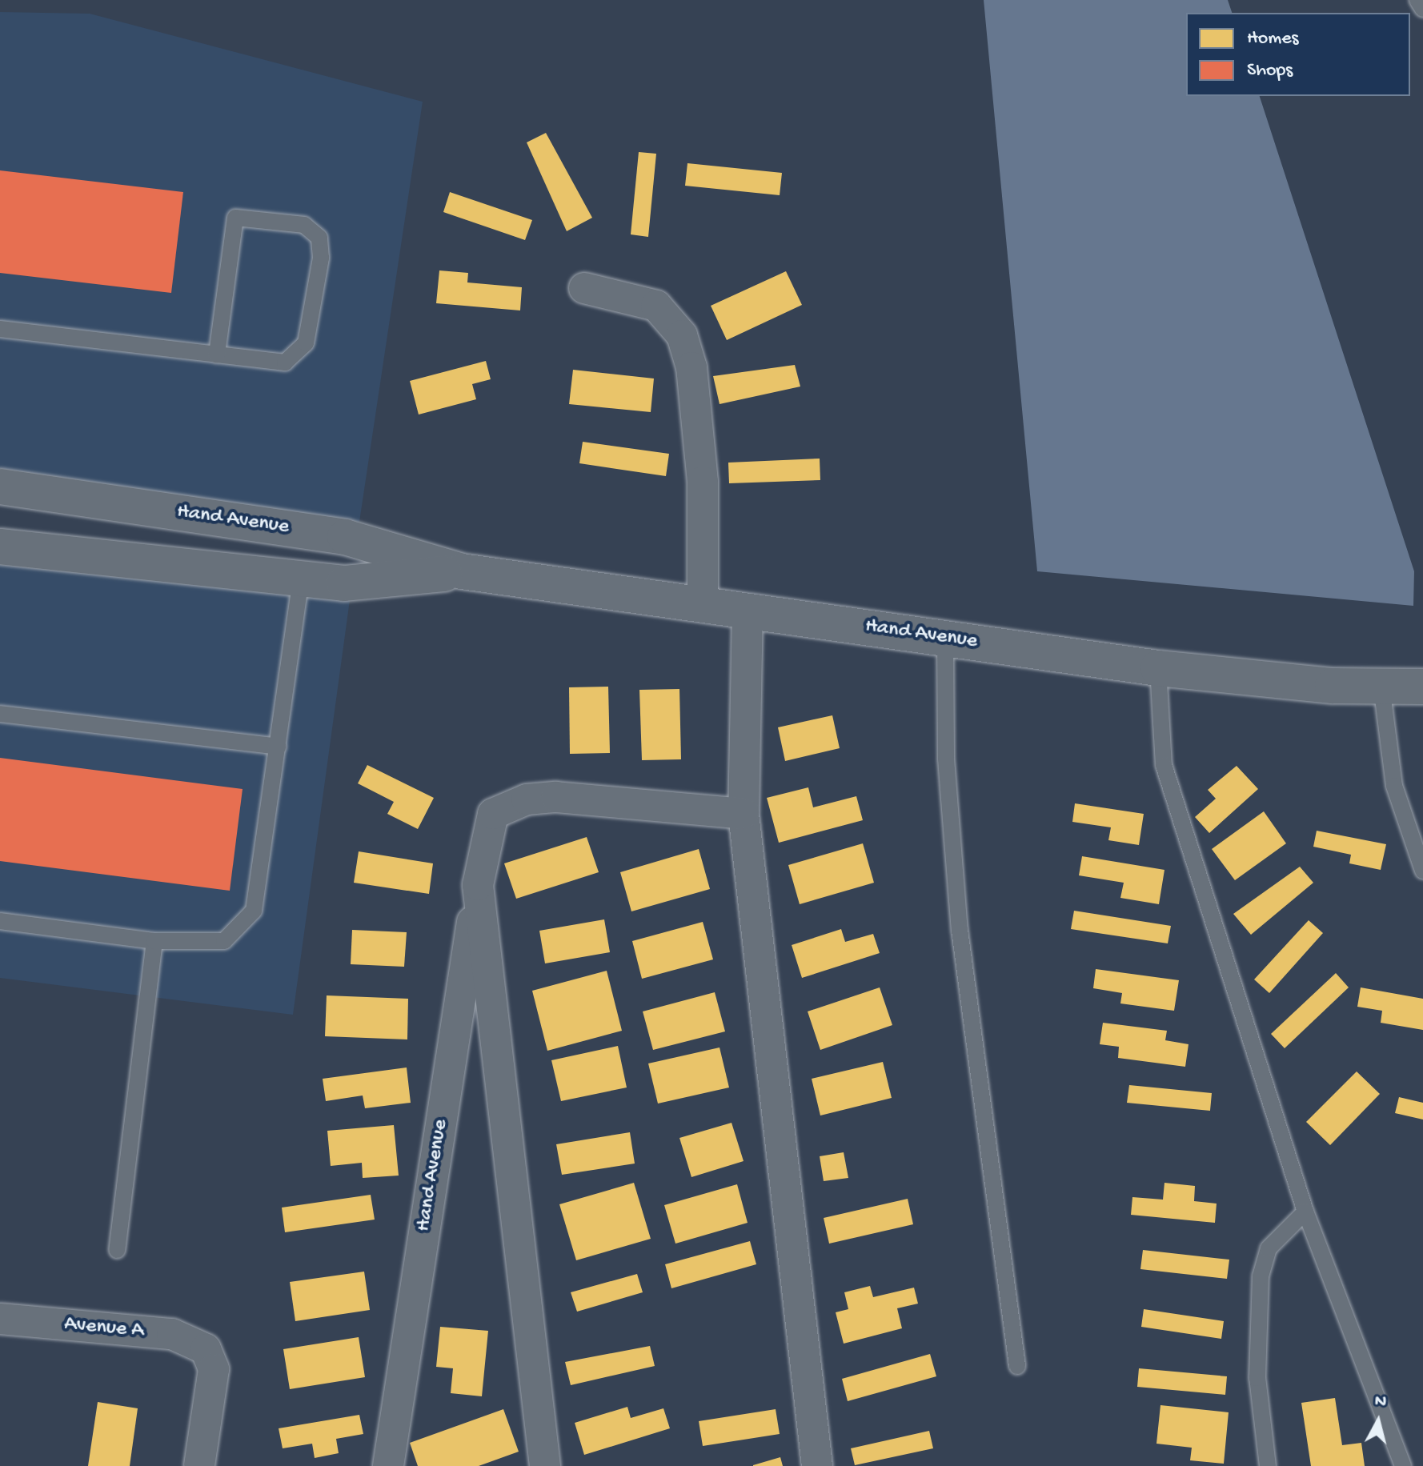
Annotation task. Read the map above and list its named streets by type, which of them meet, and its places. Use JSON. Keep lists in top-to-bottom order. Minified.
{"streets":{"street":["Hand Avenue","Avenue A"]},"legend":["Homes","Shops"],"north":"top"}
